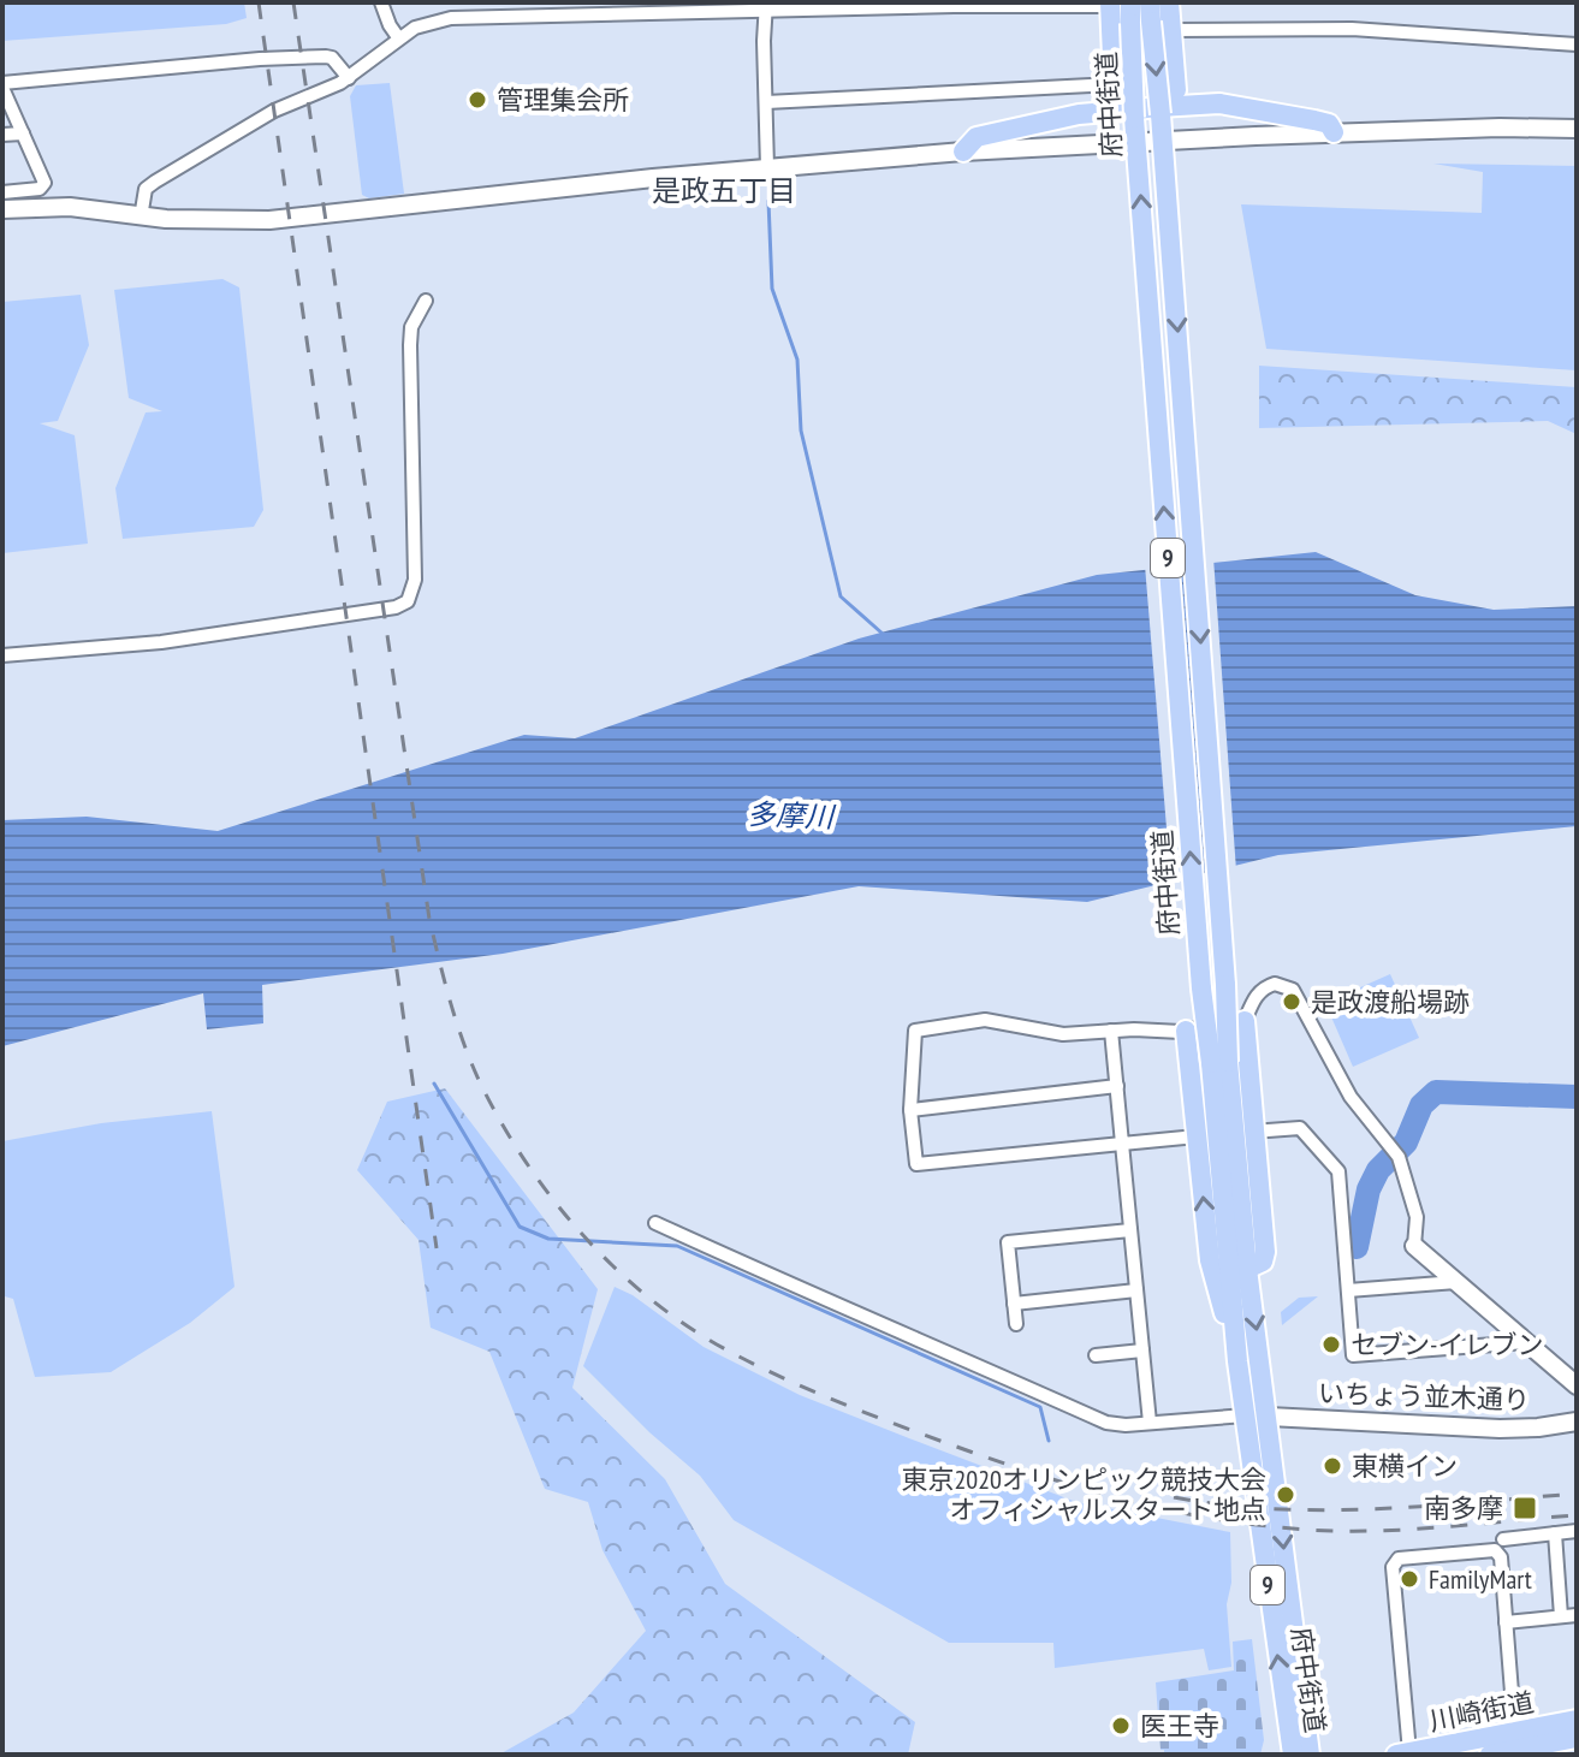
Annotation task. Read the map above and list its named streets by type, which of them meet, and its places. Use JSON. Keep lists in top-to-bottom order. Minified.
{"streets":{"main road":["府中街道","9","川崎街道"],"street":["いちょう並木通り"]},"crossings":[["府中街道","いちょう並木通り"]],"districts":["是政五丁目"],"water":["多摩川"],"places":{"other":["管理集会所","是政渡船場跡","セブン-イレブン","東横イン","東京2020オリンピック競技大会 オフィシャルスタート地点","FamilyMart","医王寺"],"transit":["南多摩"]}}
